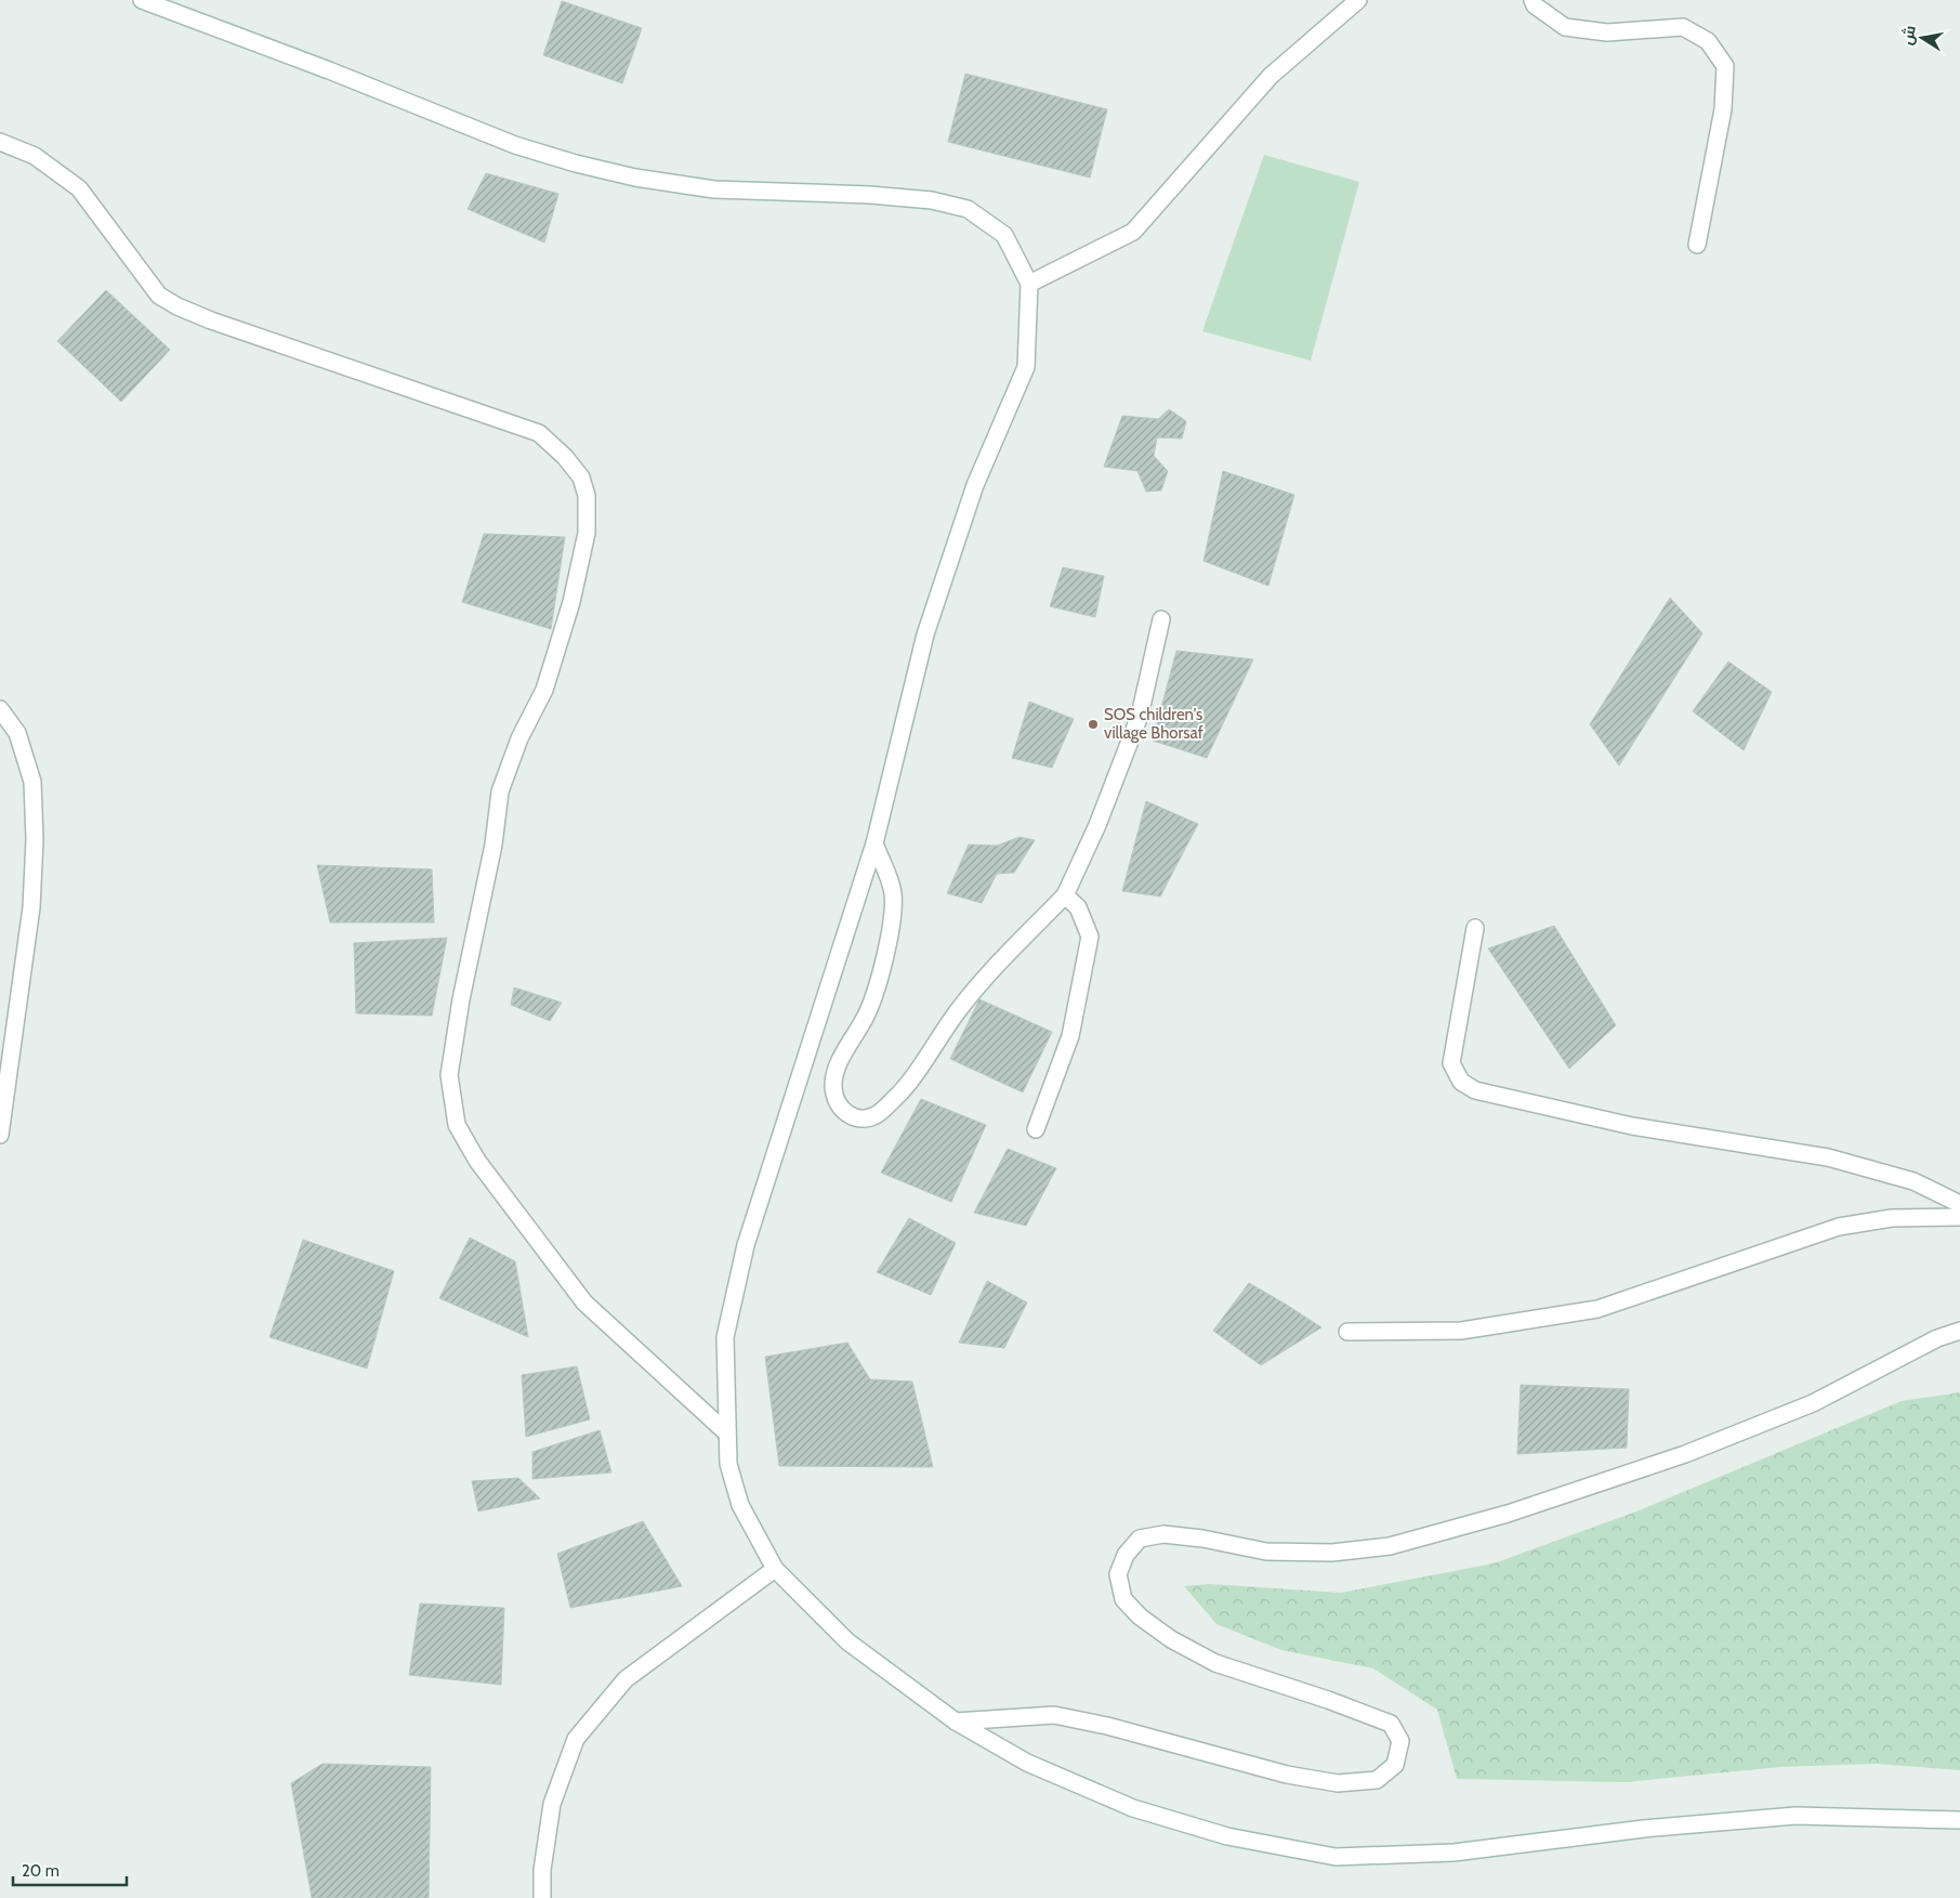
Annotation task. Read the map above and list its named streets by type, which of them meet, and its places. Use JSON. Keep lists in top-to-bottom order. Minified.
{"places":["SOS children's village Bhorsaf"],"scale_bar":"20 m","north":"left"}
